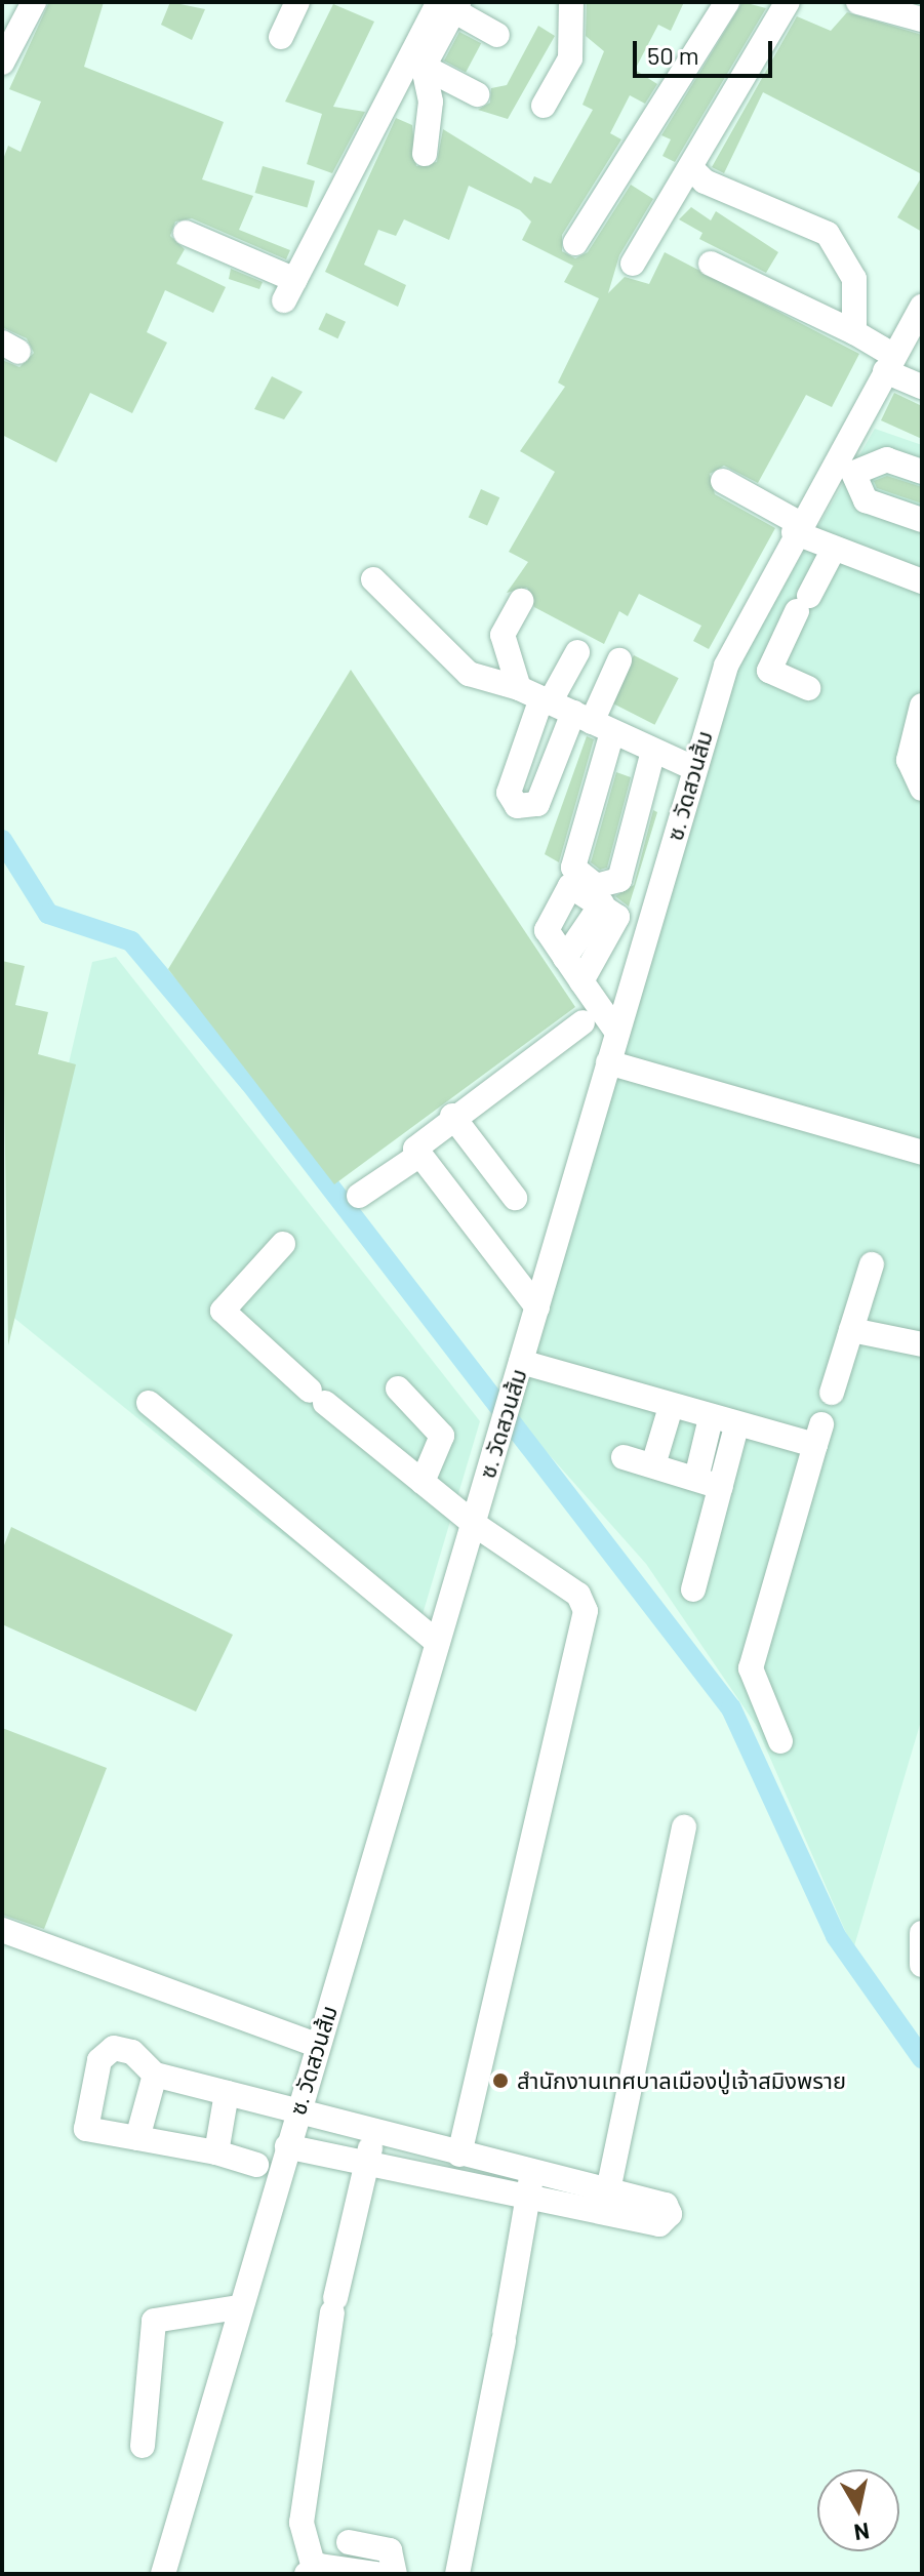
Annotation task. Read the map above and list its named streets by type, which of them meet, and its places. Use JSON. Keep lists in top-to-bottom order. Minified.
{"streets":{"street":["ซ. วัดสวนส้ม"]},"places":["สำนักงานเทศบาลเมืองปู่เจ้าสมิงพราย"],"scale_bar":"50 m","north":"bottom"}
